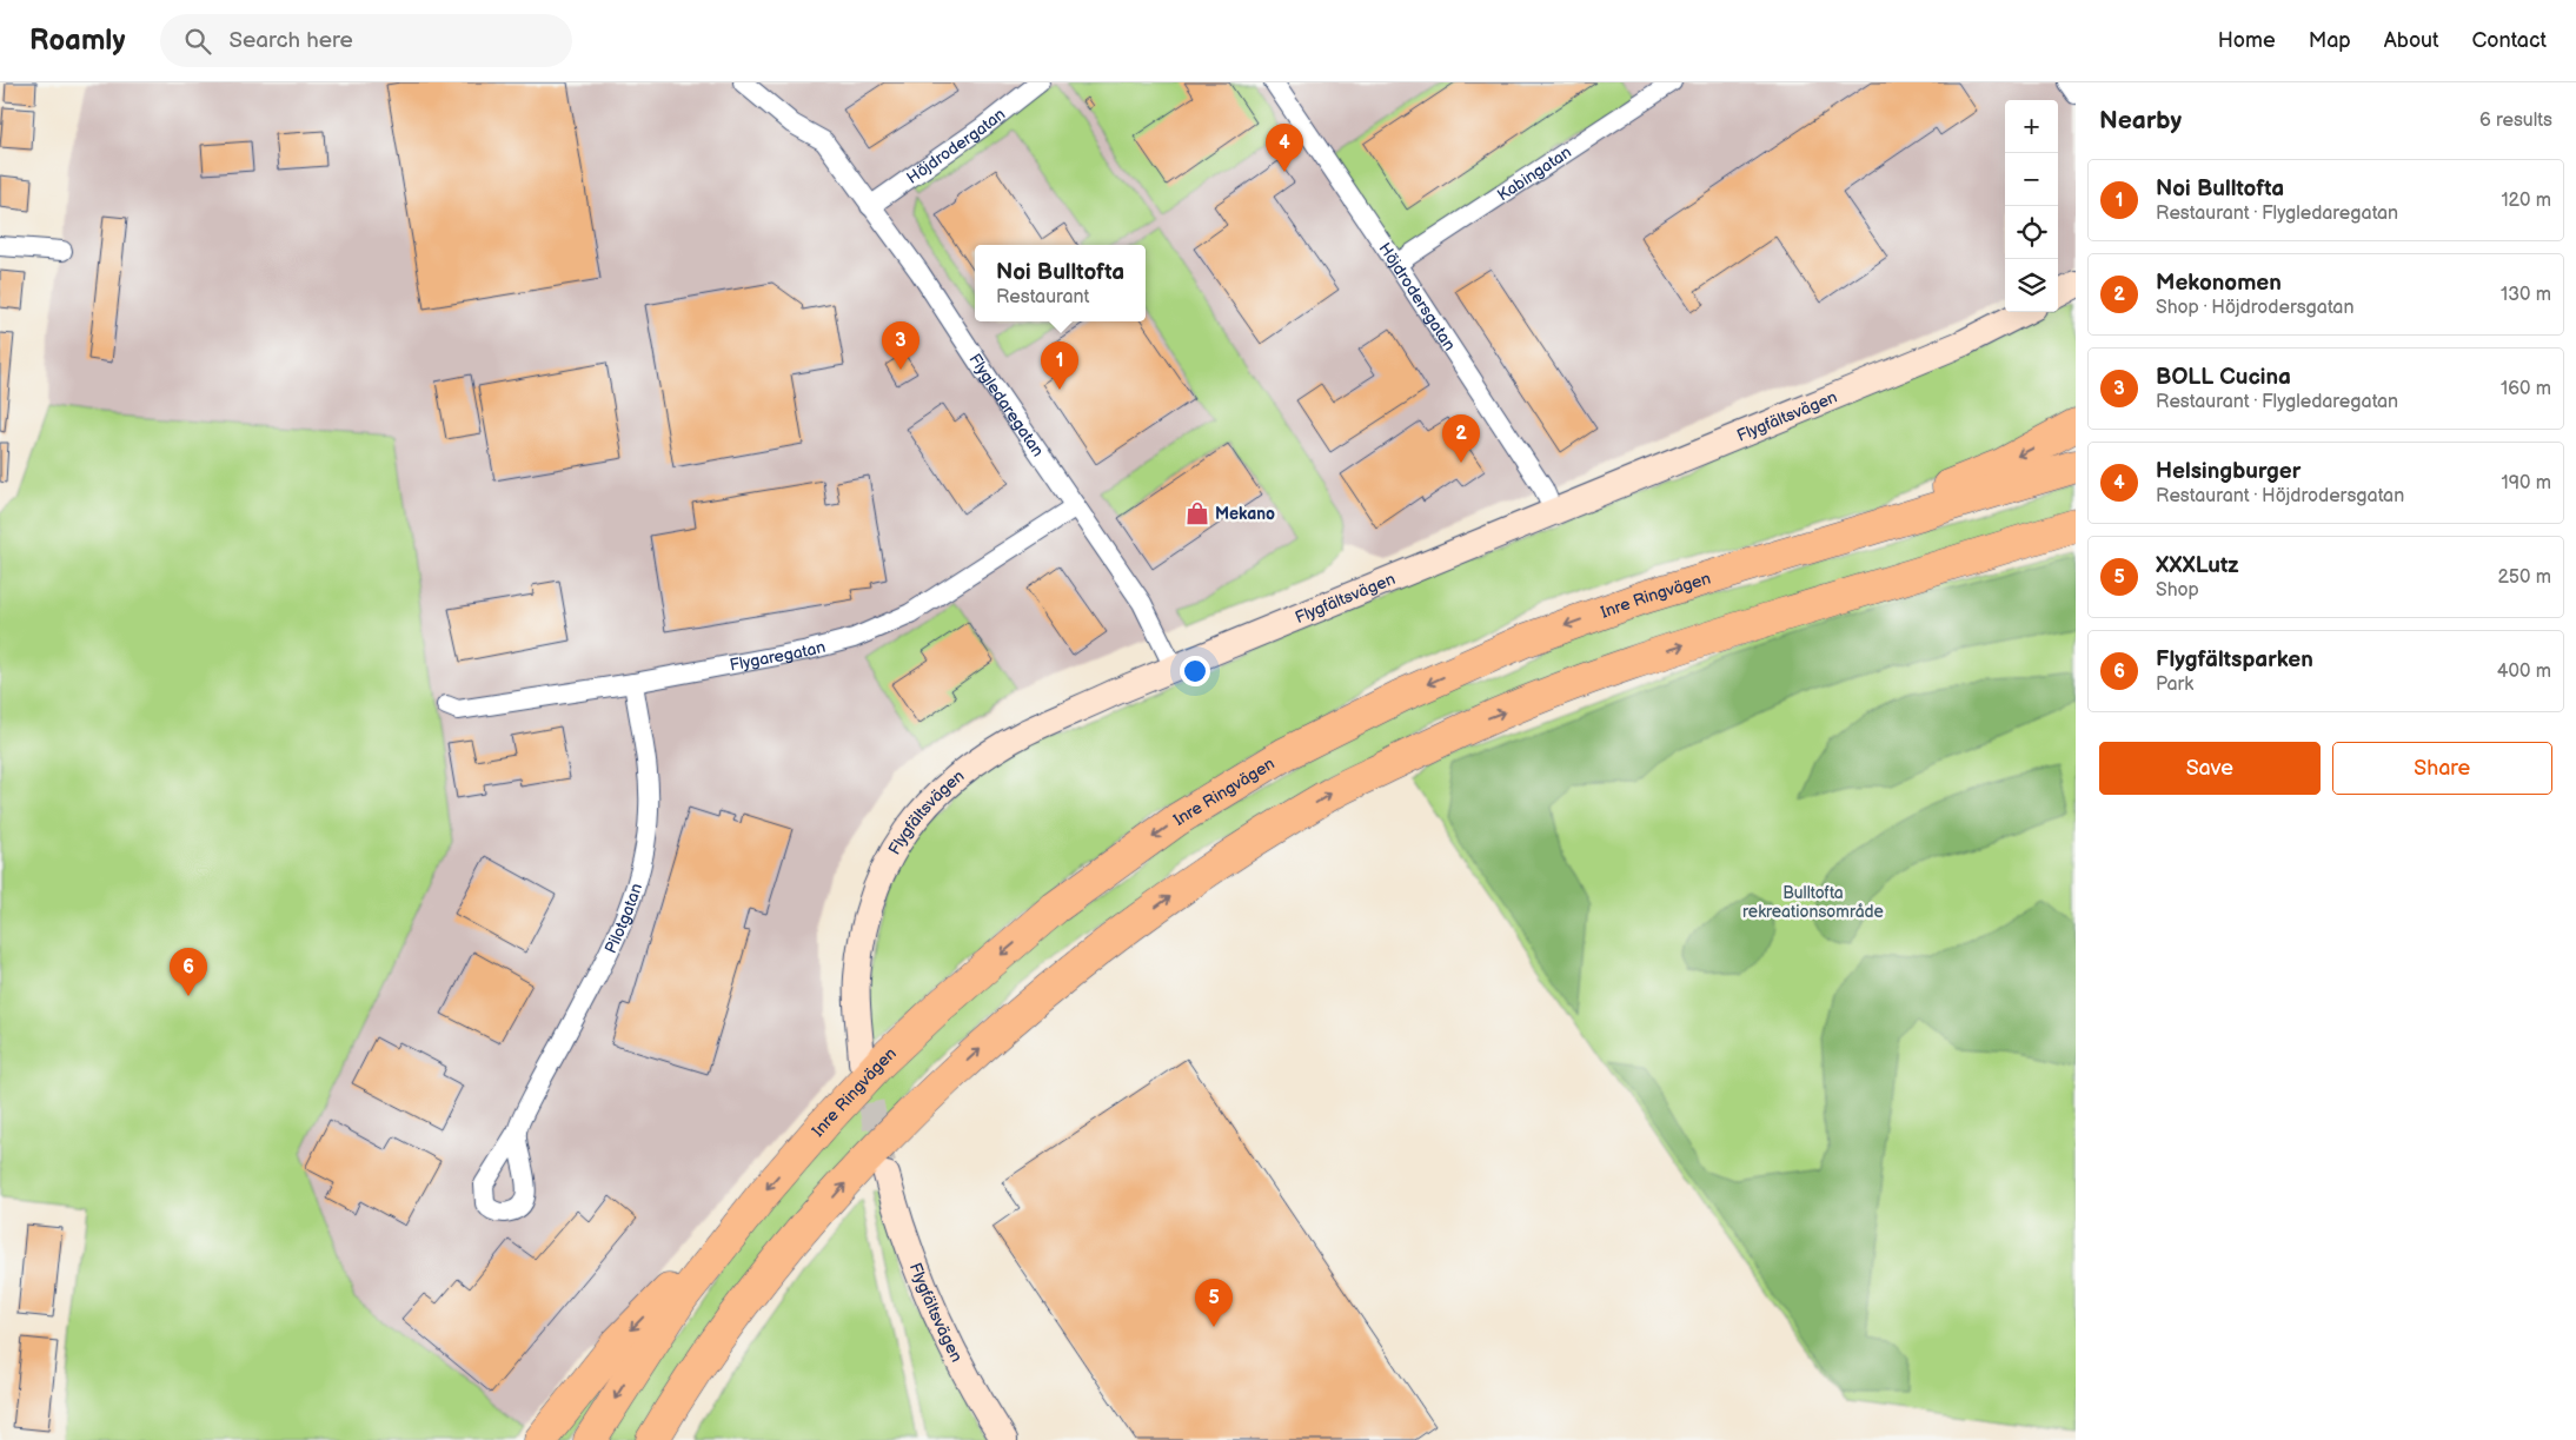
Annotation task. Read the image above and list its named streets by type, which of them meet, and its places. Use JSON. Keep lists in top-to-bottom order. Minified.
{"streets":{"highway":["Inre Ringvägen"],"street":["Höjdrodergatan","Kabingatan","Höjdrodersgatan","Flygledaregatan","Flygfältsvägen","Flygaregatan","Pilotgatan"]},"crossings":[["Höjdrodergatan","Flygledaregatan"],["Kabingatan","Höjdrodersgatan"],["Höjdrodersgatan","Flygfältsvägen"],["Flygledaregatan","Flygfältsvägen"],["Flygledaregatan","Flygaregatan"],["Flygaregatan","Pilotgatan"]],"parks":["Bulltofta rekreationsområde"],"places":{"shop":["Mekano"]},"page":{"header":"Roamly","search":"Search here","nav":["Home","Map","About","Contact"],"heading":["Nearby","6 results"],"map_buttons":["+","−"],"pins":["4","3","1","2","6","5"],"list":[{"mark":"1","name":"Noi Bulltofta","note":"Restaurant · Flygledaregatan","value":"120 m"},{"mark":"2","name":"Mekonomen","note":"Shop · Höjdrodersgatan","value":"130 m"},{"mark":"3","name":"BOLL Cucina","note":"Restaurant · Flygledaregatan","value":"160 m"},{"mark":"4","name":"Helsingburger","note":"Restaurant · Höjdrodersgatan","value":"190 m"},{"mark":"5","name":"XXXLutz","note":"Shop","value":"250 m"},{"mark":"6","name":"Flygfältsparken","note":"Park","value":"400 m"}],"popup":["Noi Bulltofta","Restaurant"],"buttons":["Save","Share"]}}
